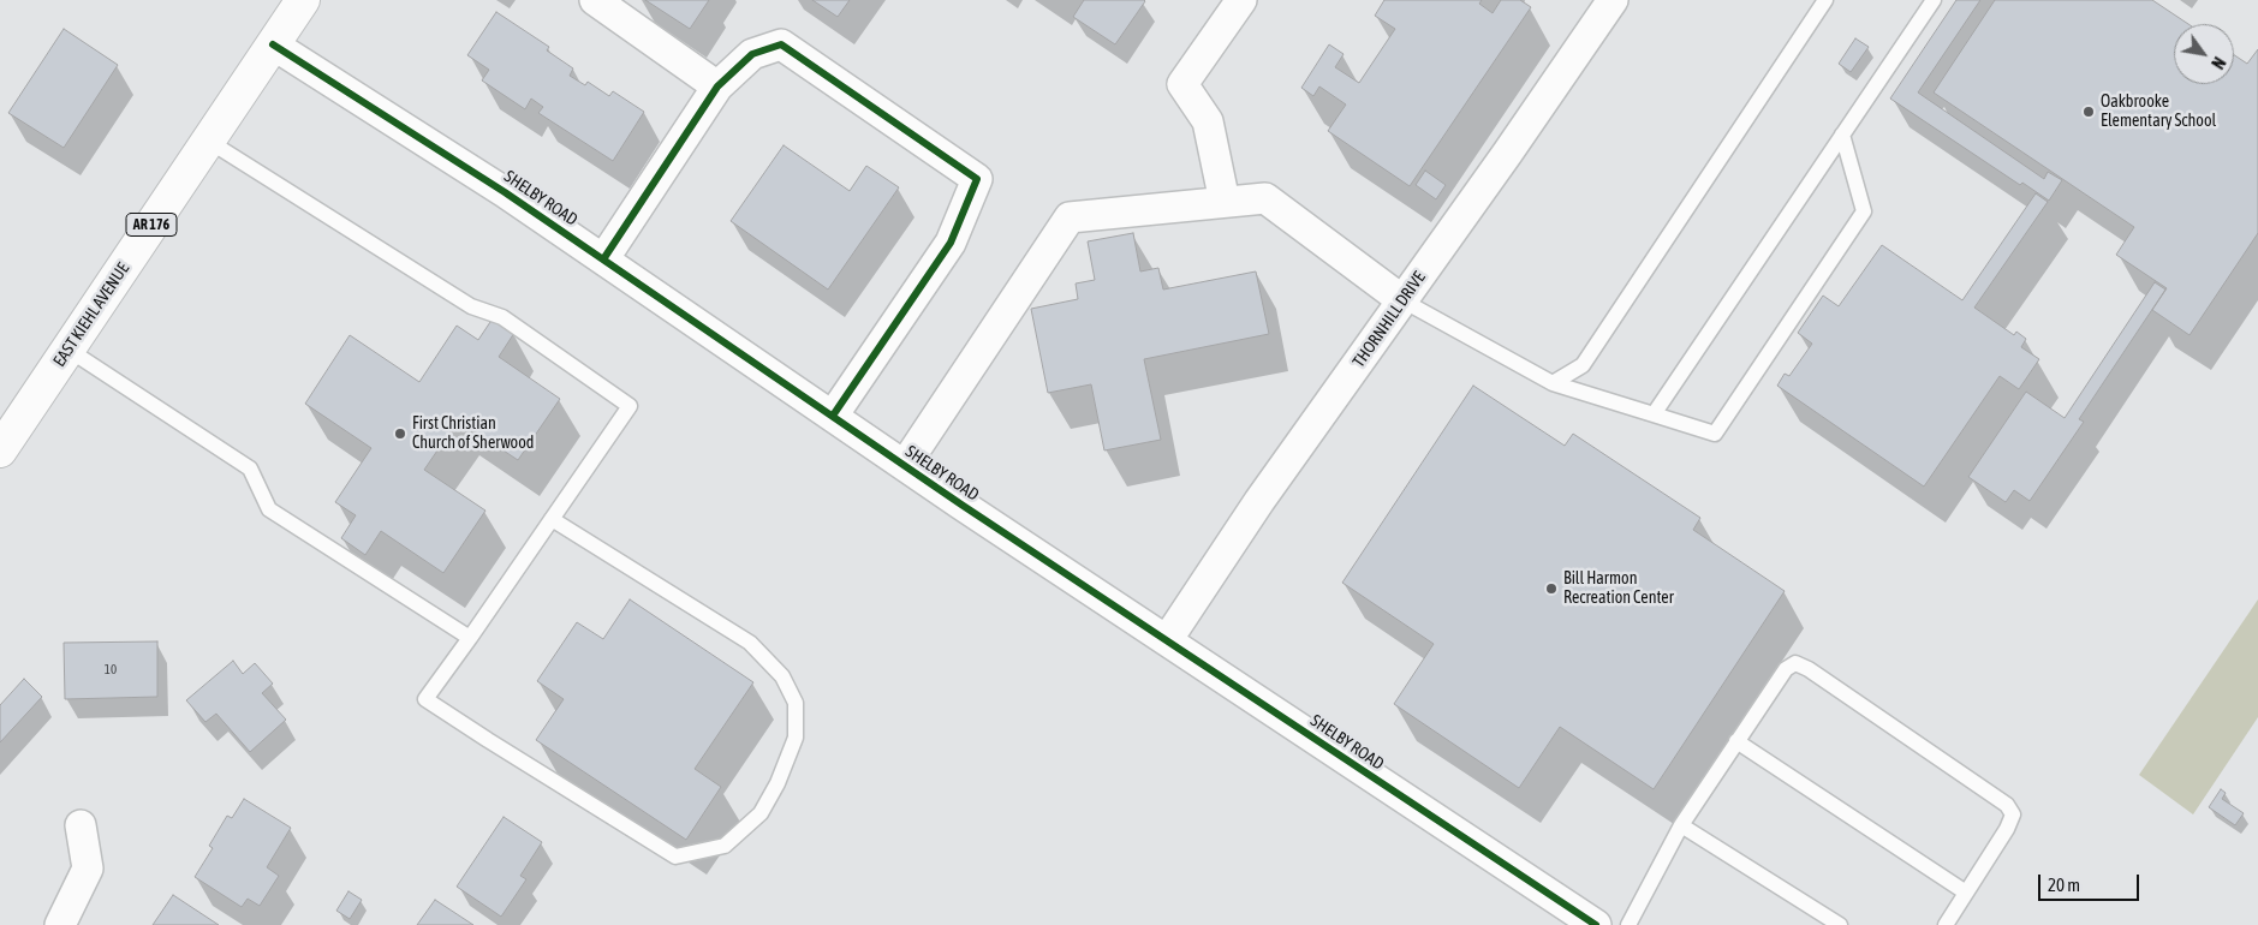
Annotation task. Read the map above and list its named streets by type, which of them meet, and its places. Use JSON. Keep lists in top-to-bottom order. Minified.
{"streets":{"main road":["AR 176","EAST KIEHL AVENUE"],"street":["SHELBY ROAD","THORNHILL DRIVE"]},"crossings":[["SHELBY ROAD","EAST KIEHL AVENUE"],["SHELBY ROAD","THORNHILL DRIVE"]],"places":["Oakbrooke Elementary School","First Christian Church of Sherwood","Bill Harmon Recreation Center"],"house_numbers":["10"],"scale_bar":"20 m","north":"bottom right"}
